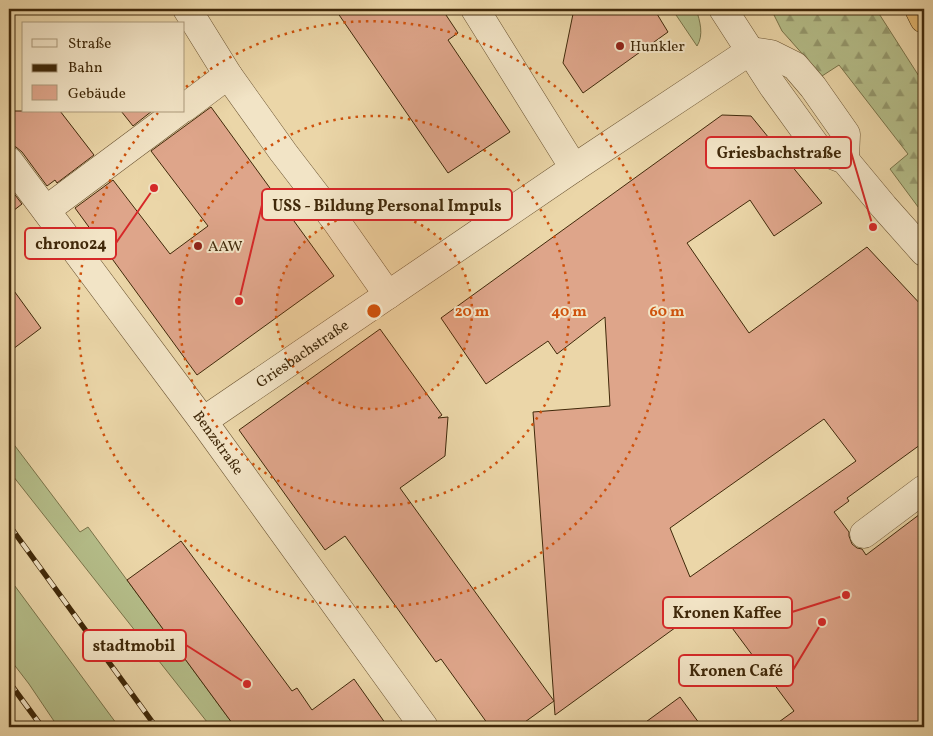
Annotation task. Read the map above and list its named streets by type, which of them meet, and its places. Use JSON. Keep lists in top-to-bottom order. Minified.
{"streets":{"street":["Griesbachstraße","Benzstraße"]},"crossings":[["Griesbachstraße","Benzstraße"]],"places":["Hunkler","chrono24","Griesbachstraße","AAW","USS - Bildung Personal Impuls","Kronen Kaffee","Kronen Café","stadtmobil"],"legend":["Straße","Bahn","Gebäude"],"rings":["20 m","40 m","60 m"]}
